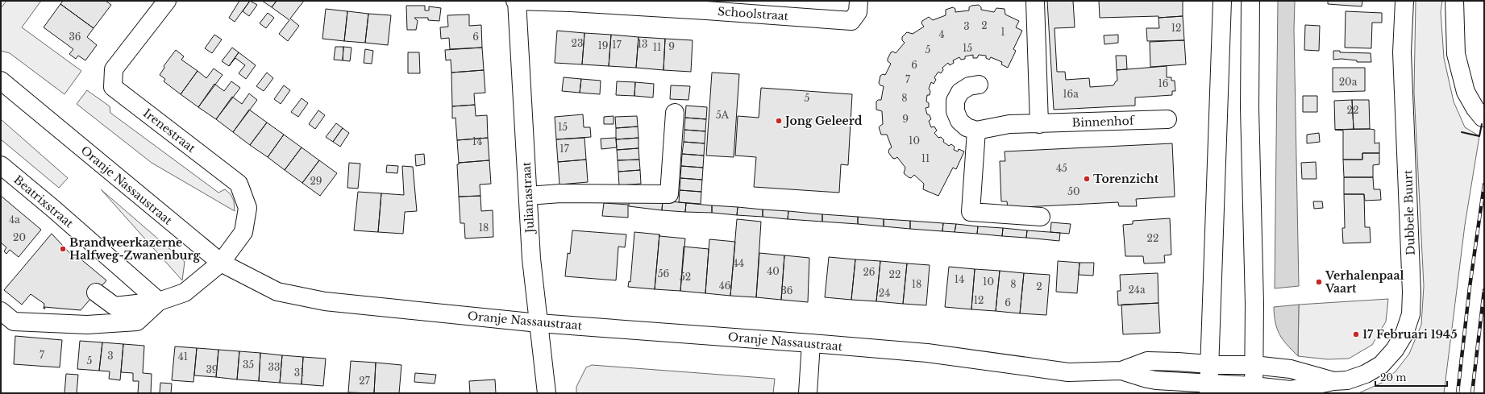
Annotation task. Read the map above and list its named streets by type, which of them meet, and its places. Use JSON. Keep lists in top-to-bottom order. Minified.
{"streets":{"street":["Schoolstraat","Binnenhof","Irenestraat","Oranje Nassaustraat","Julianastraat","Beatrixstraat","Dubbele Buurt"]},"crossings":[["Schoolstraat","Julianastraat"],["Irenestraat","Oranje Nassaustraat"],["Oranje Nassaustraat","Julianastraat"],["Oranje Nassaustraat","Dubbele Buurt"]],"places":["Jong Geleerd","Torenzicht","Brandweerkazerne Halfweg-Zwanenburg","Verhalenpaal Vaart","17 Februari 1945"],"house_numbers":["2","3","12","1","4","36","6","23","13","17","19","9","11","15","5","6","7","20a","16","16a","5","8","22","5A","9","15","10","14","17","11","45","29","50","4a","18","20","22","44","40","26","56","22","52","14","10","18","8","46","2","24a","36","24","12","6","7","3","41","5","35","33","39","31","27"],"scale_bar":"20 m"}
